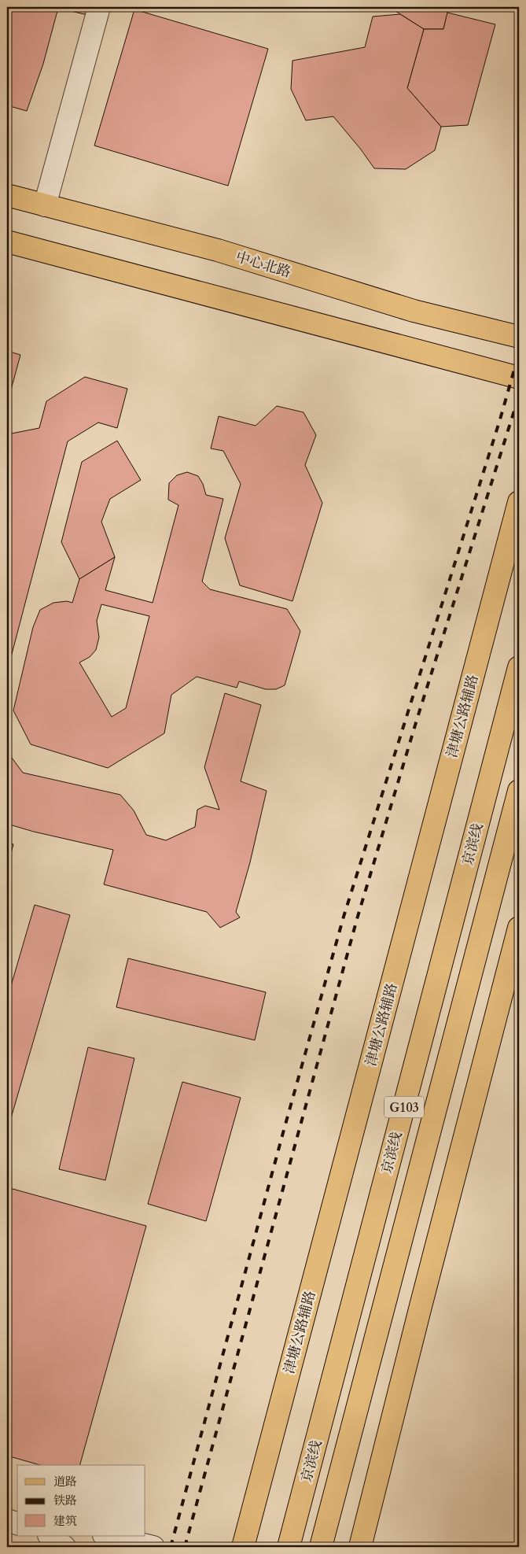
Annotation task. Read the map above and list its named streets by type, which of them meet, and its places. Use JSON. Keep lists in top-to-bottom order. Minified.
{"streets":{"main road":["中心北路","津塘公路辅路","京滨线","G103"]},"legend":["道路","铁路","建筑"]}
